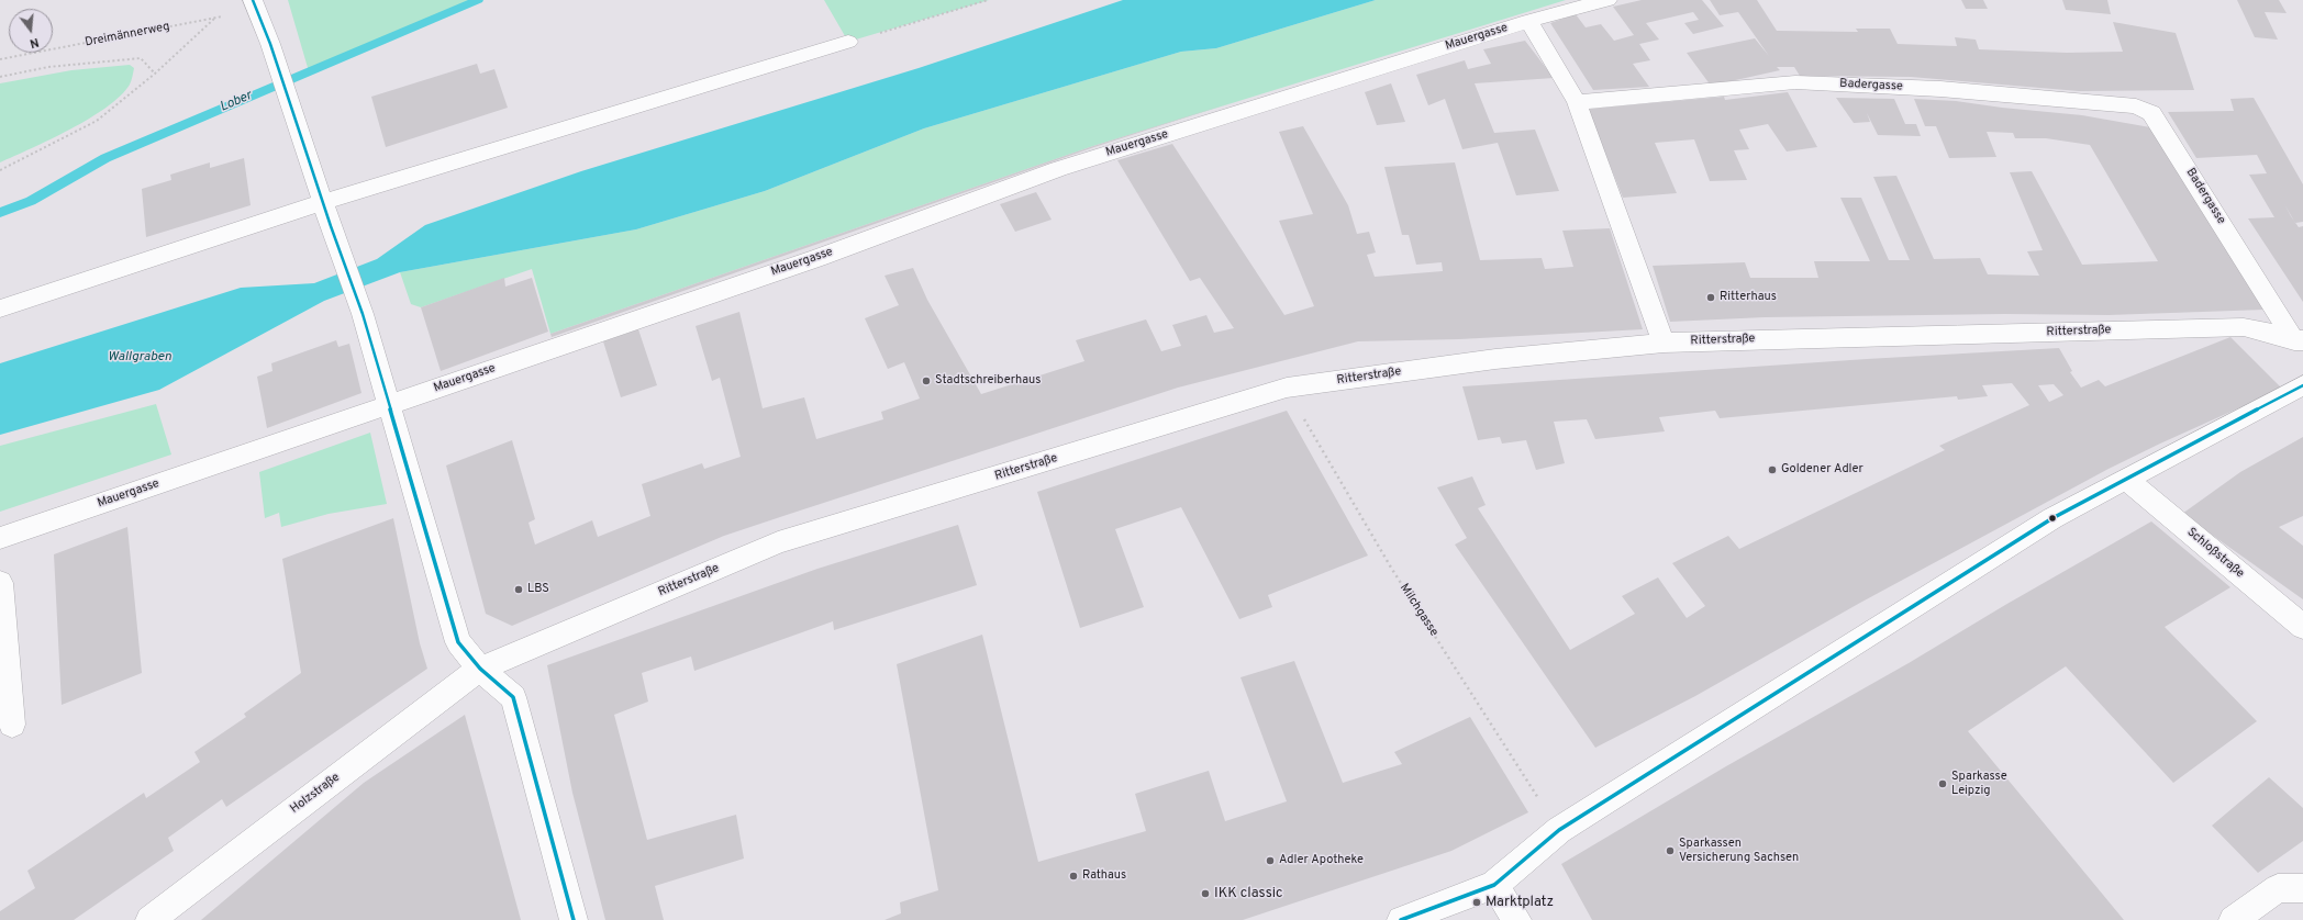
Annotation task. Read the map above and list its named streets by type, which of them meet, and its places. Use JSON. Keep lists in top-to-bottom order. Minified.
{"streets":{"street":["Mauergasse","Badergasse","Ritterstraße","Schloßstraße","Holzstraße"],"path":["Dreimännerweg","Milchgasse"]},"crossings":[["Badergasse","Ritterstraße"],["Ritterstraße","Milchgasse"],["Ritterstraße","Holzstraße"]],"water":["Lober","Wallgraben"],"places":["Ritterhaus","Stadtschreiberhaus","Goldener Adler","LBS","Sparkasse Leipzig","Sparkassen Versicherung Sachsen","Adler Apotheke","Rathaus","IKK classic","Marktplatz"],"north":"bottom"}
